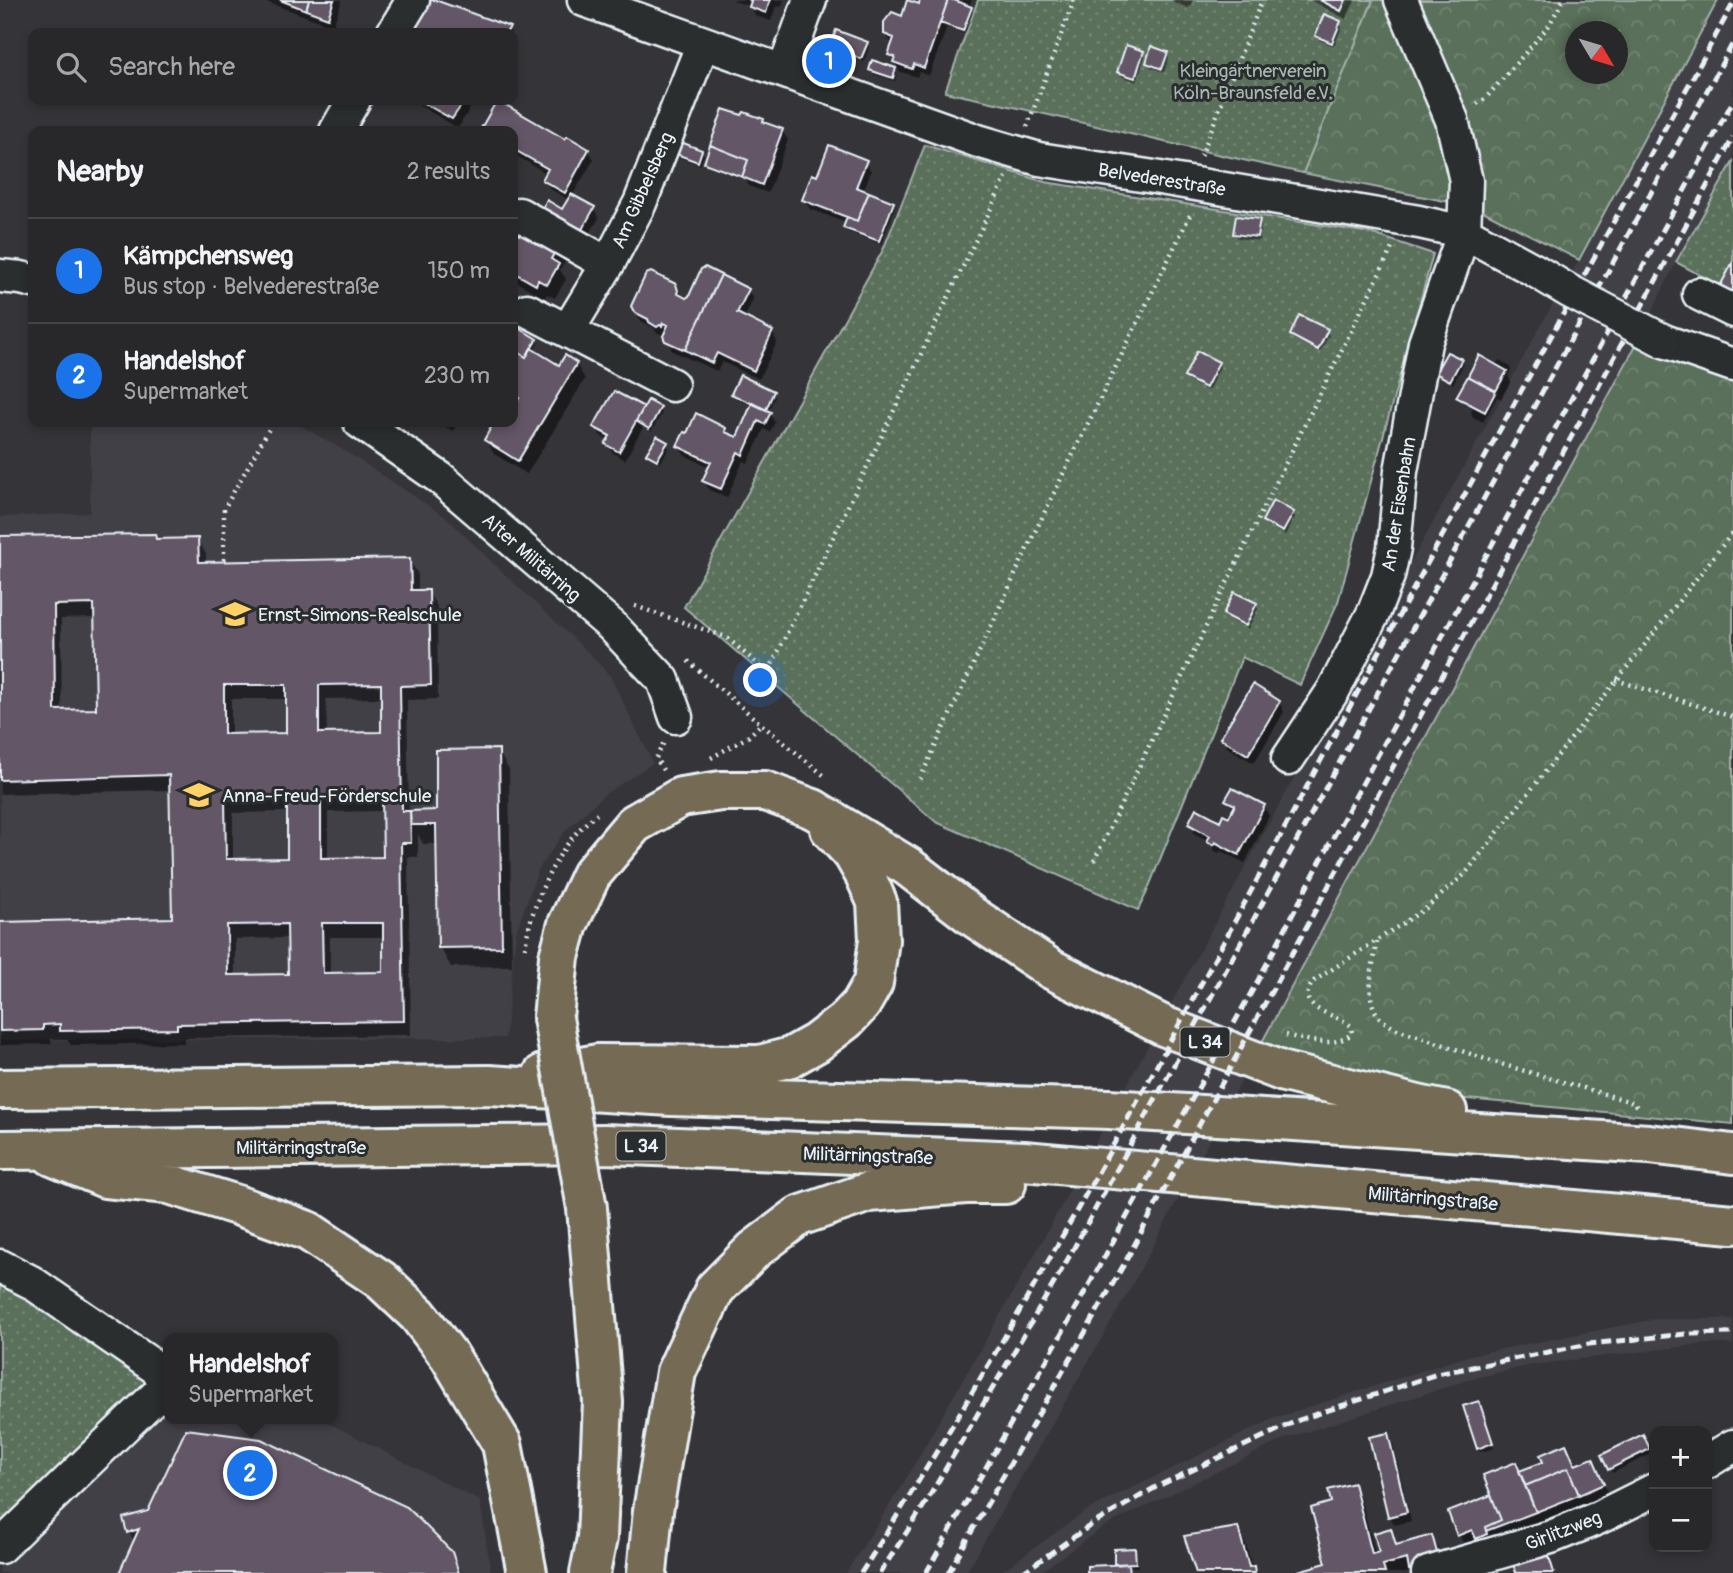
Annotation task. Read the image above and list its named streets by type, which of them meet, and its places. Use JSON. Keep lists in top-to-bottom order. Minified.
{"streets":{"main road":["L 34","Militärringstraße"],"street":["Belvederestraße","Am Gibbelsberg","An der Eisenbahn","Alter Militärring","Girlitzweg"]},"crossings":[["Belvederestraße","Am Gibbelsberg"],["Belvederestraße","An der Eisenbahn"],["L 34","Militärringstraße"]],"parks":["Kleingärtnerverein Köln-Braunsfeld e.V."],"places":{"school or university":["Ernst-Simons-Realschule","Anna-Freud-Förderschule"]},"north":"bottom right","page":{"search":"Search here","pins":["1","2"],"heading":["Nearby","2 results"],"list":[{"mark":"1","name":"Kämpchensweg","note":"Bus stop · Belvederestraße","value":"150 m"},{"mark":"2","name":"Handelshof","note":"Supermarket","value":"230 m"}],"popup":["Handelshof","Supermarket"],"map_buttons":["+","−"]}}
